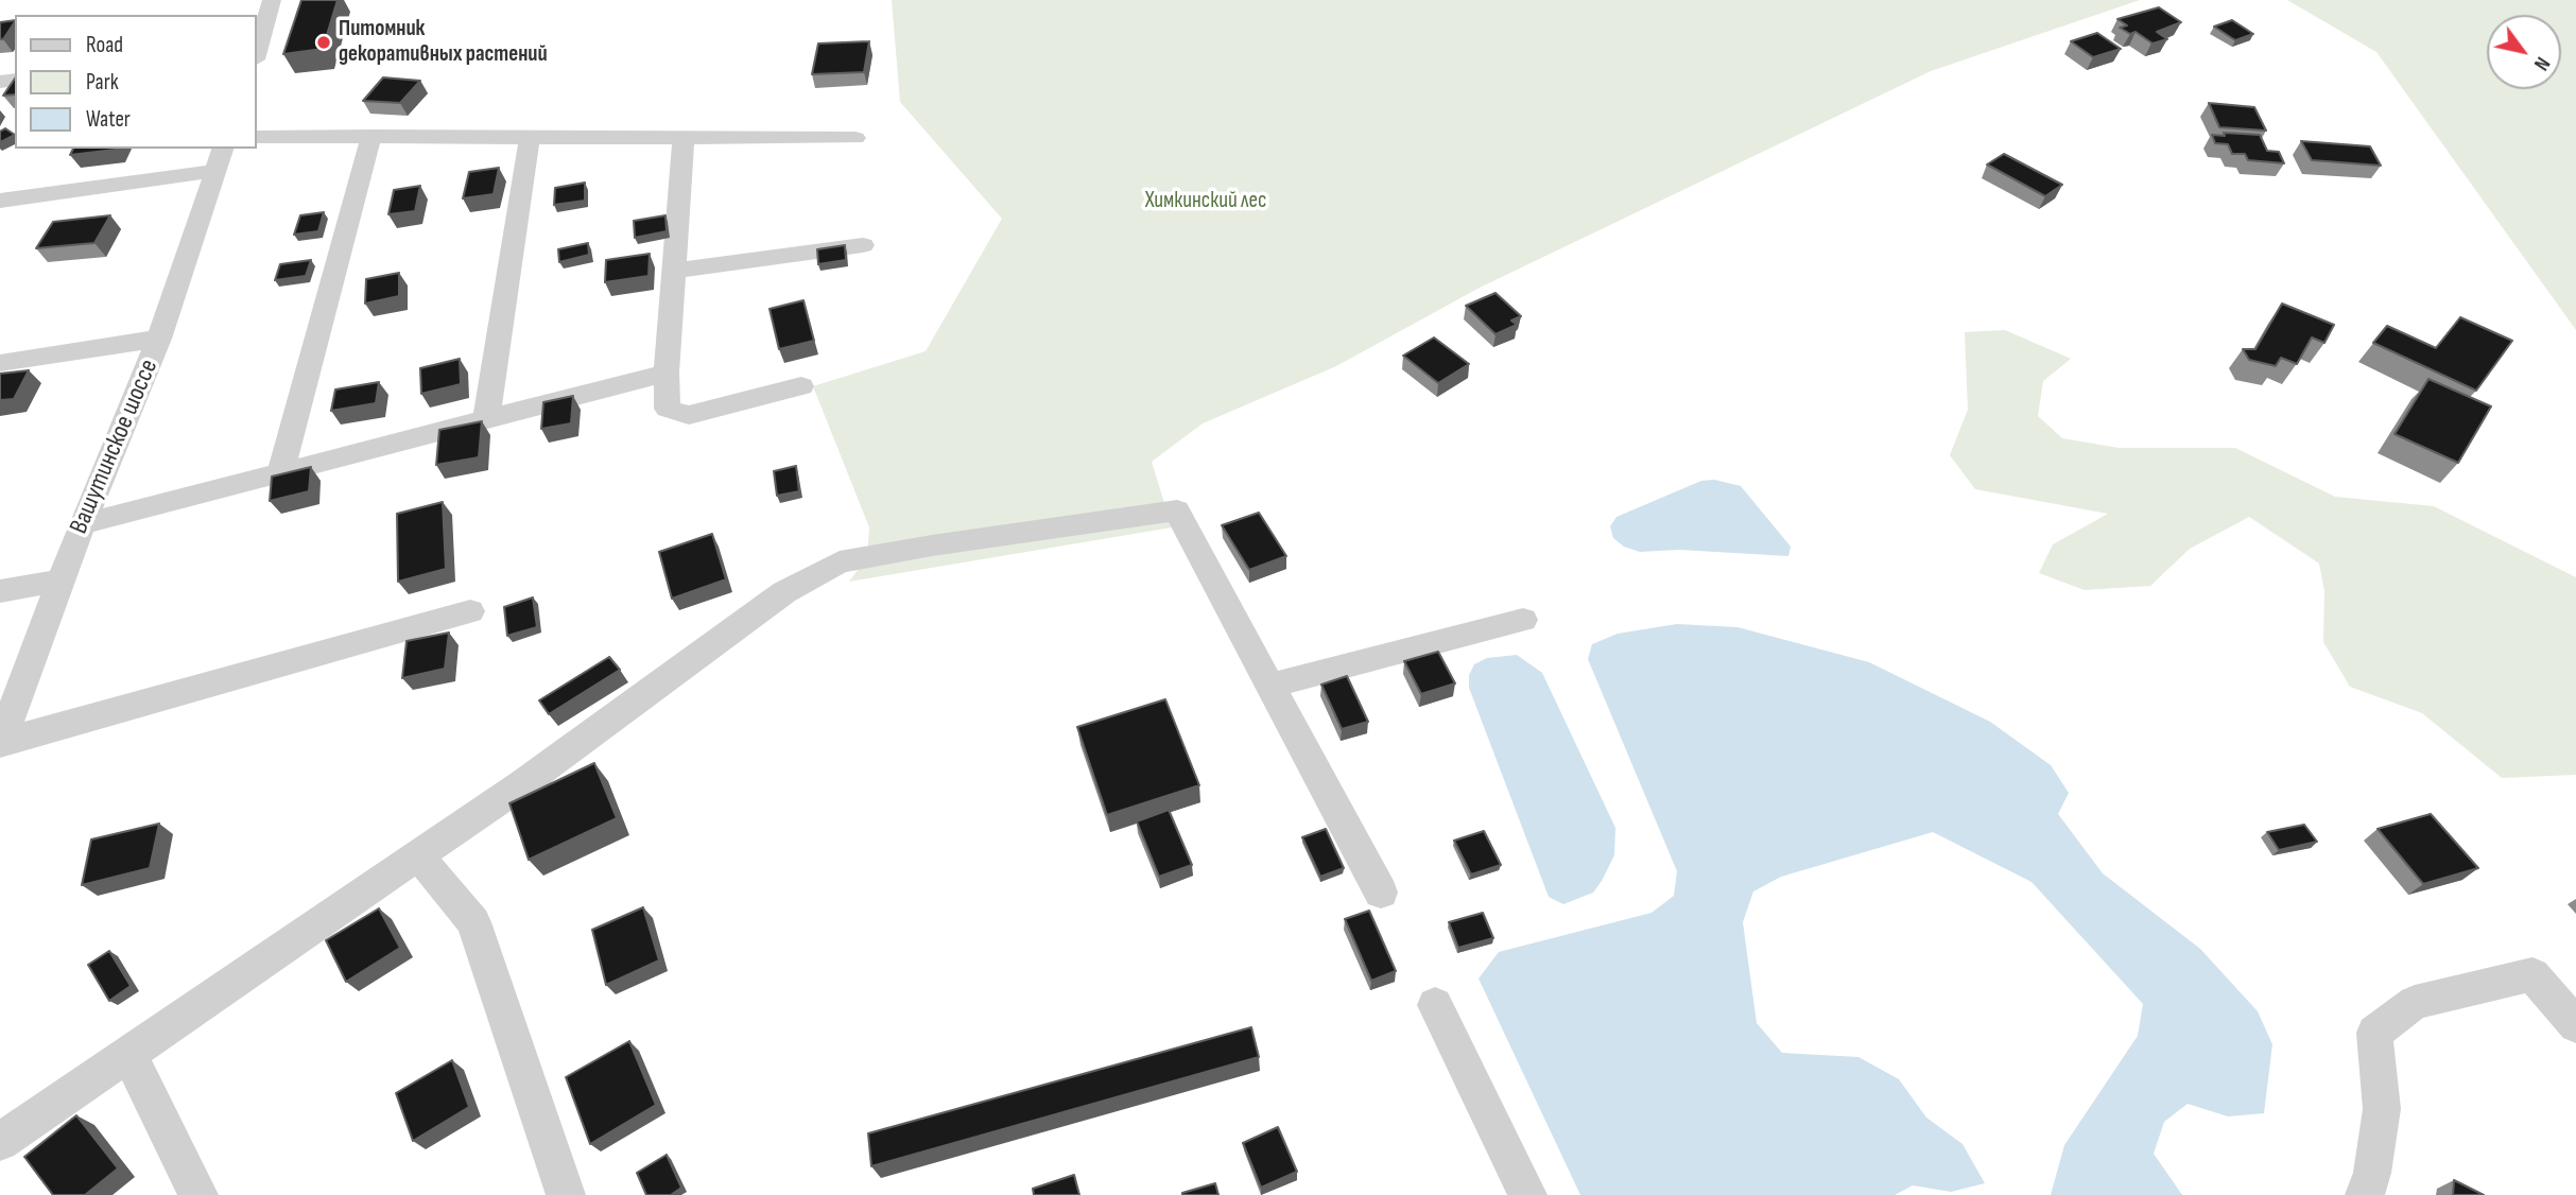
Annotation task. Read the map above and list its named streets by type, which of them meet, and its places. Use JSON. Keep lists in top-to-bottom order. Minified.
{"streets":{"street":["Вашутинское шоссе"]},"parks":["Химкинский лес"],"places":["Питомник декоративных растений"],"legend":["Road","Park","Water"],"north":"bottom right"}
